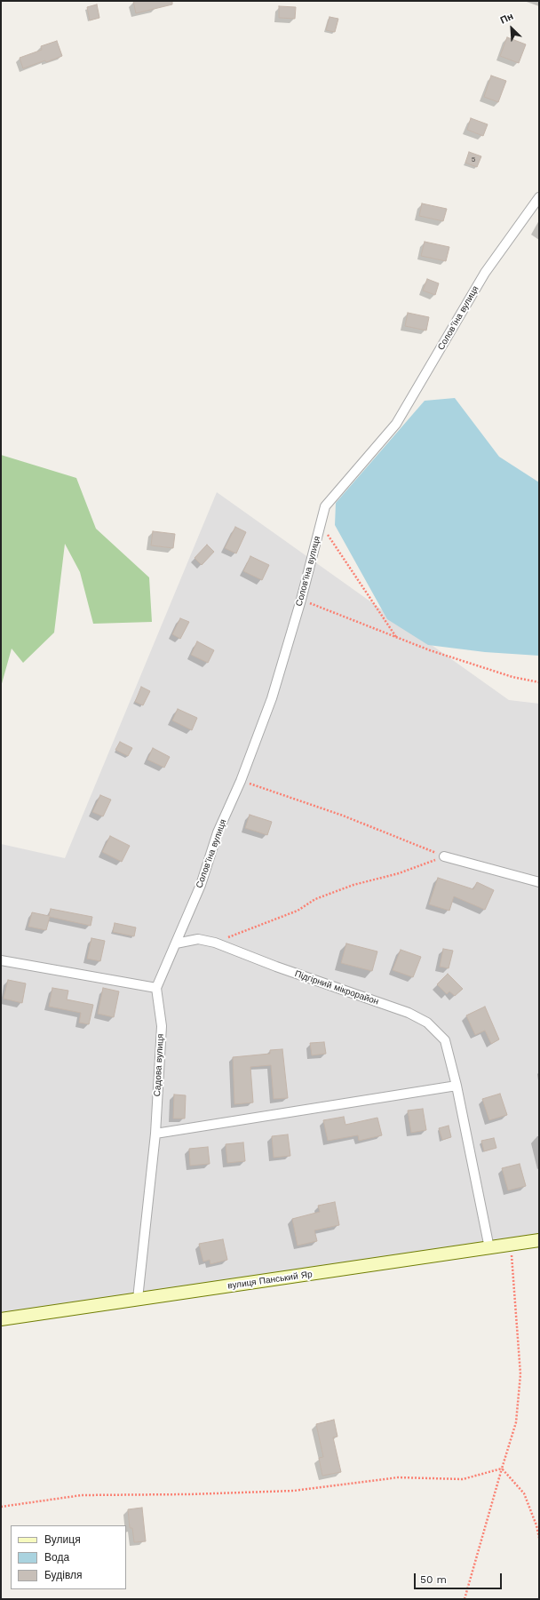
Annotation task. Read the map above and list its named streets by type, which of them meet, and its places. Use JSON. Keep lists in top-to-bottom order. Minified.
{"streets":{"street":["Солов'їна вулиця","Підгірний мікрорайон","Садова вулиця","вулиця Панський Яр"]},"crossings":[["Солов'їна вулиця","Підгірний мікрорайон"],["Солов'їна вулиця","Садова вулиця"],["Підгірний мікрорайон","вулиця Панський Яр"],["Садова вулиця","вулиця Панський Яр"]],"house_numbers":["5"],"legend":["Вулиця","Вода","Будівля"],"scale_bar":"50 m","north":"top left"}
